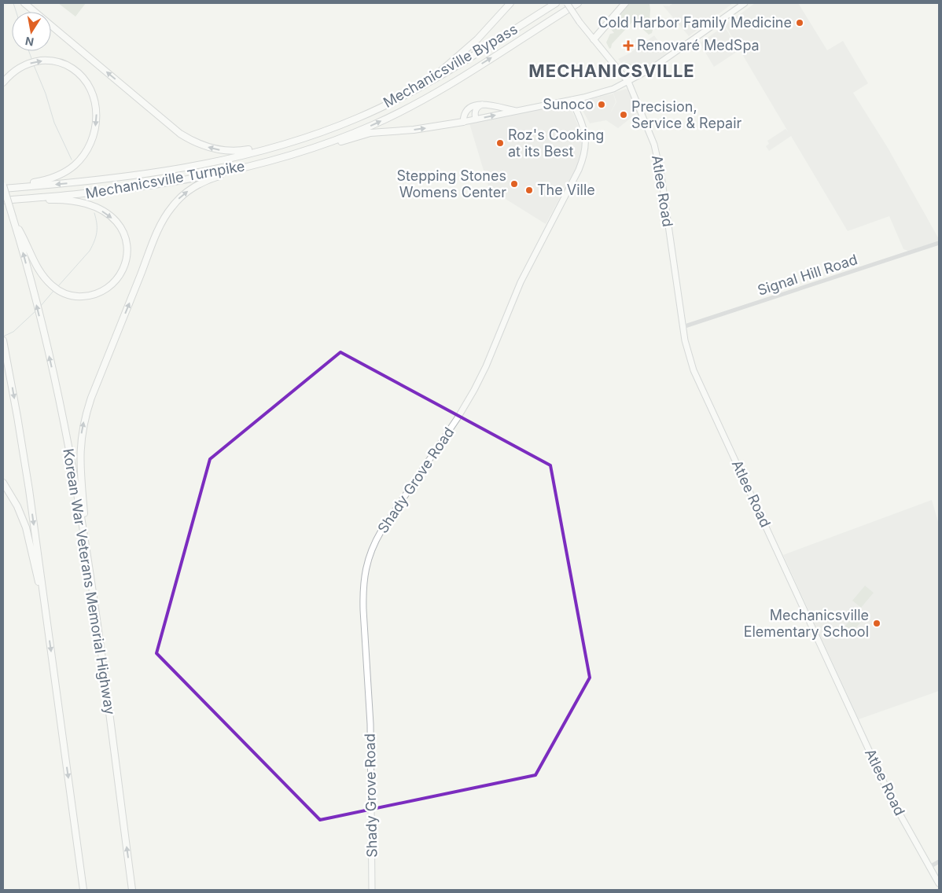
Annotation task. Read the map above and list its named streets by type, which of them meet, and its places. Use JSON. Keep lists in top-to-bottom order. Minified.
{"streets":{"highway":["Mechanicsville Bypass","Mechanicsville Turnpike","Korean War Veterans Memorial Highway"],"main road":["Atlee Road","Shady Grove Road"],"street":["Signal Hill Road"]},"crossings":[["Mechanicsville Bypass","Mechanicsville Turnpike"],["Mechanicsville Turnpike","Korean War Veterans Memorial Highway"],["Atlee Road","Signal Hill Road"]],"districts":["MECHANICSVILLE"],"places":{"other":["Cold Harbor Family Medicine","Sunoco","Precision, Service & Repair","Roz's Cooking at its Best","Stepping Stones Womens Center","The Ville","Mechanicsville Elementary School"],"health":["Renovaré MedSpa"]},"north":"bottom"}
